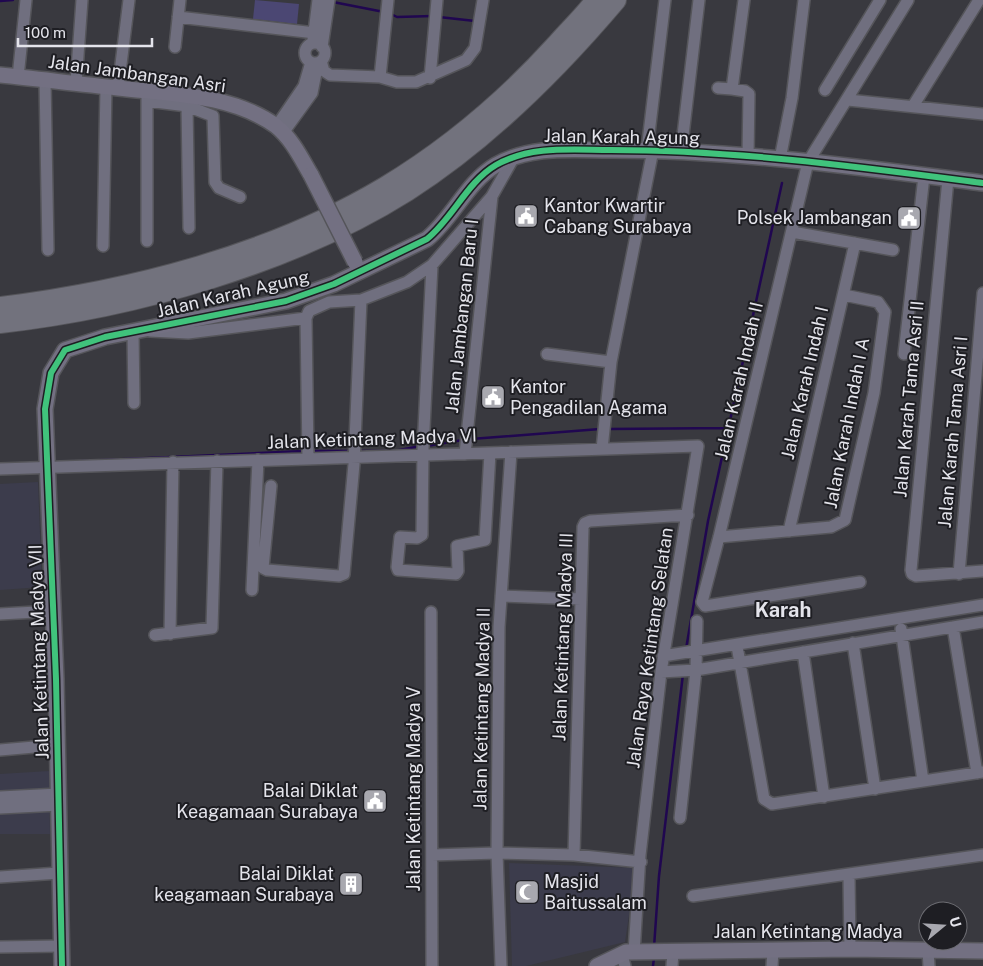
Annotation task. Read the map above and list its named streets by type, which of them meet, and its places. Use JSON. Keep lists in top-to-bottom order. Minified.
{"streets":{"street":["Jalan Jambangan Asri","Jalan Karah Agung","Jalan Jambangan Baru I","Jalan Karah Indah II","Jalan Karah Indah I","Jalan Karah Tama Asri II","Jalan Karah Indah I A","Jalan Karah Tama Asri I","Jalan Ketintang Madya VI","Jalan Ketintang Madya III","Jalan Raya Ketintang Selatan","Jalan Ketintang Madya VII","Jalan Ketintang Madya II","Jalan Ketintang Madya V","Jalan Ketintang Madya"]},"crossings":[["Jalan Jambangan Asri","Jalan Karah Agung"],["Jalan Karah Agung","Jalan Jambangan Baru I"],["Jalan Karah Agung","Jalan Karah Indah II"],["Jalan Karah Agung","Jalan Karah Tama Asri II"],["Jalan Karah Agung","Jalan Ketintang Madya VII"],["Jalan Jambangan Baru I","Jalan Ketintang Madya VI"],["Jalan Karah Indah II","Jalan Karah Indah I A"],["Jalan Karah Indah I","Jalan Karah Indah I A"],["Jalan Karah Tama Asri II","Jalan Karah Tama Asri I"],["Jalan Ketintang Madya VI","Jalan Raya Ketintang Selatan"],["Jalan Ketintang Madya VI","Jalan Ketintang Madya VII"],["Jalan Ketintang Madya VI","Jalan Ketintang Madya II"],["Jalan Ketintang Madya III","Jalan Raya Ketintang Selatan"],["Jalan Raya Ketintang Selatan","Jalan Ketintang Madya"]],"districts":["Karah"],"places":{"public building":["Kantor Kwartir Cabang Surabaya","Polsek Jambangan","Kantor Pengadilan Agama","Balai Diklat Keagamaan Surabaya"],"building":["Balai Diklat keagamaan Surabaya"],"mosque":["Masjid Baitussalam"]},"scale_bar":"100 m","north":"right"}
